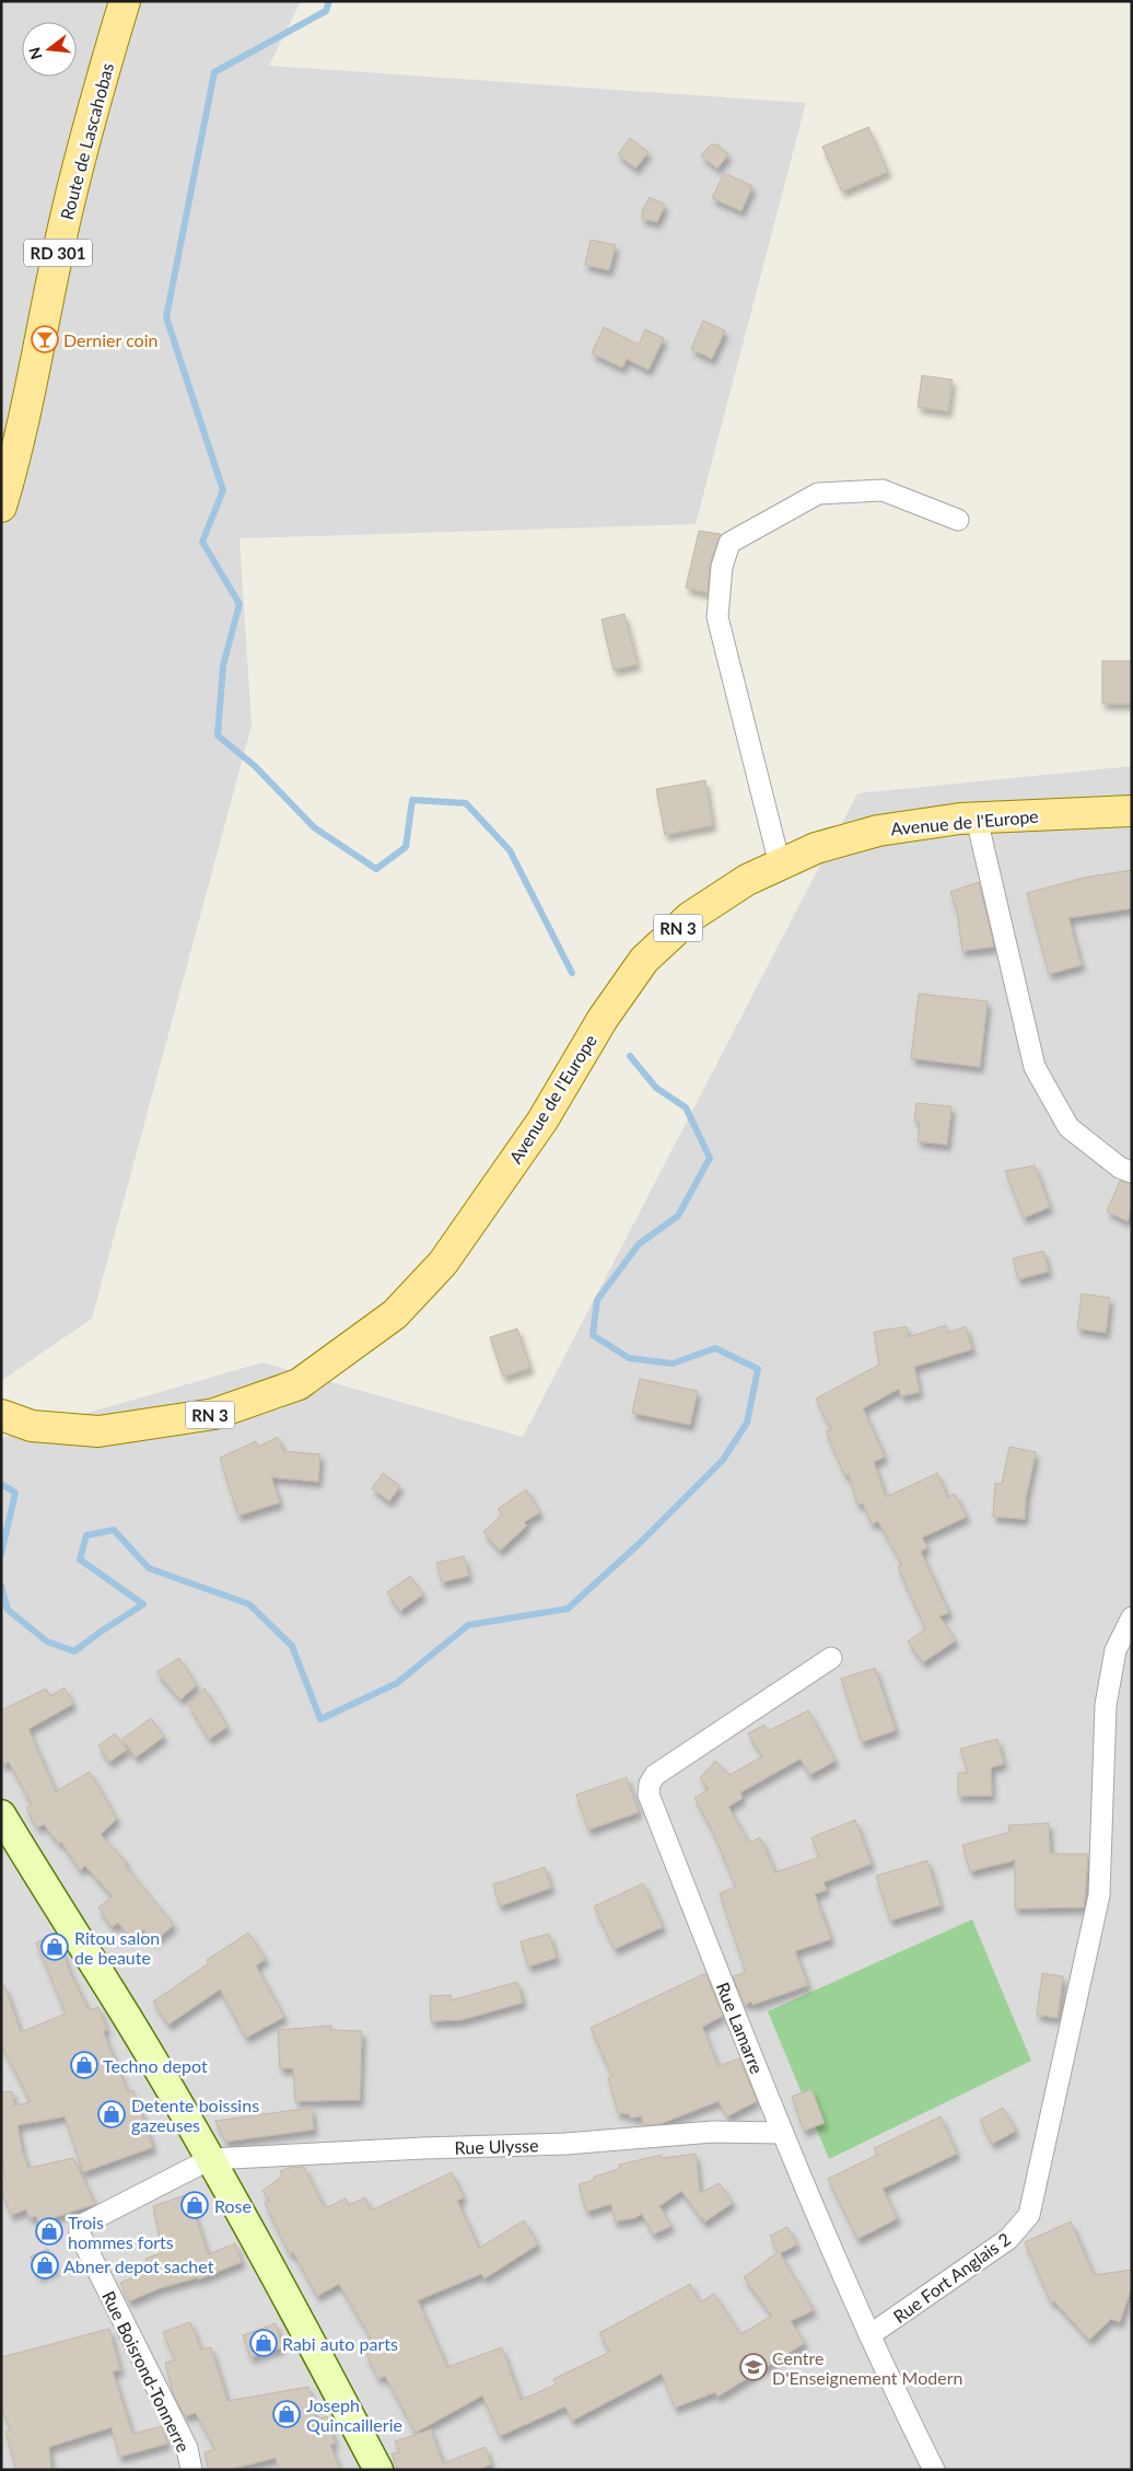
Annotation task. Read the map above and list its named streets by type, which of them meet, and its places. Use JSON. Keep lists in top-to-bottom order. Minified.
{"streets":{"main road":["Route de Lascahobas","RD 301","Avenue de l'Europe","RN 3"],"street":["Rue Lamarre","Rue Ulysse","Rue Fort Anglais 2","Rue Boisrond-Tonnerre"]},"crossings":[["Rue Lamarre","Rue Ulysse"],["Rue Lamarre","Rue Fort Anglais 2"],["Rue Ulysse","Rue Boisrond-Tonnerre"]],"places":{"bar":["Dernier coin"],"shop":["Ritou salon de beaute","Techno depot","Detente boissins gazeuses","Rose","Trois hommes forts","Abner depot sachet","Rabi auto parts","Joseph Quincaillerie"],"school or university":["Centre D'Enseignement Modern"]},"north":"left"}
